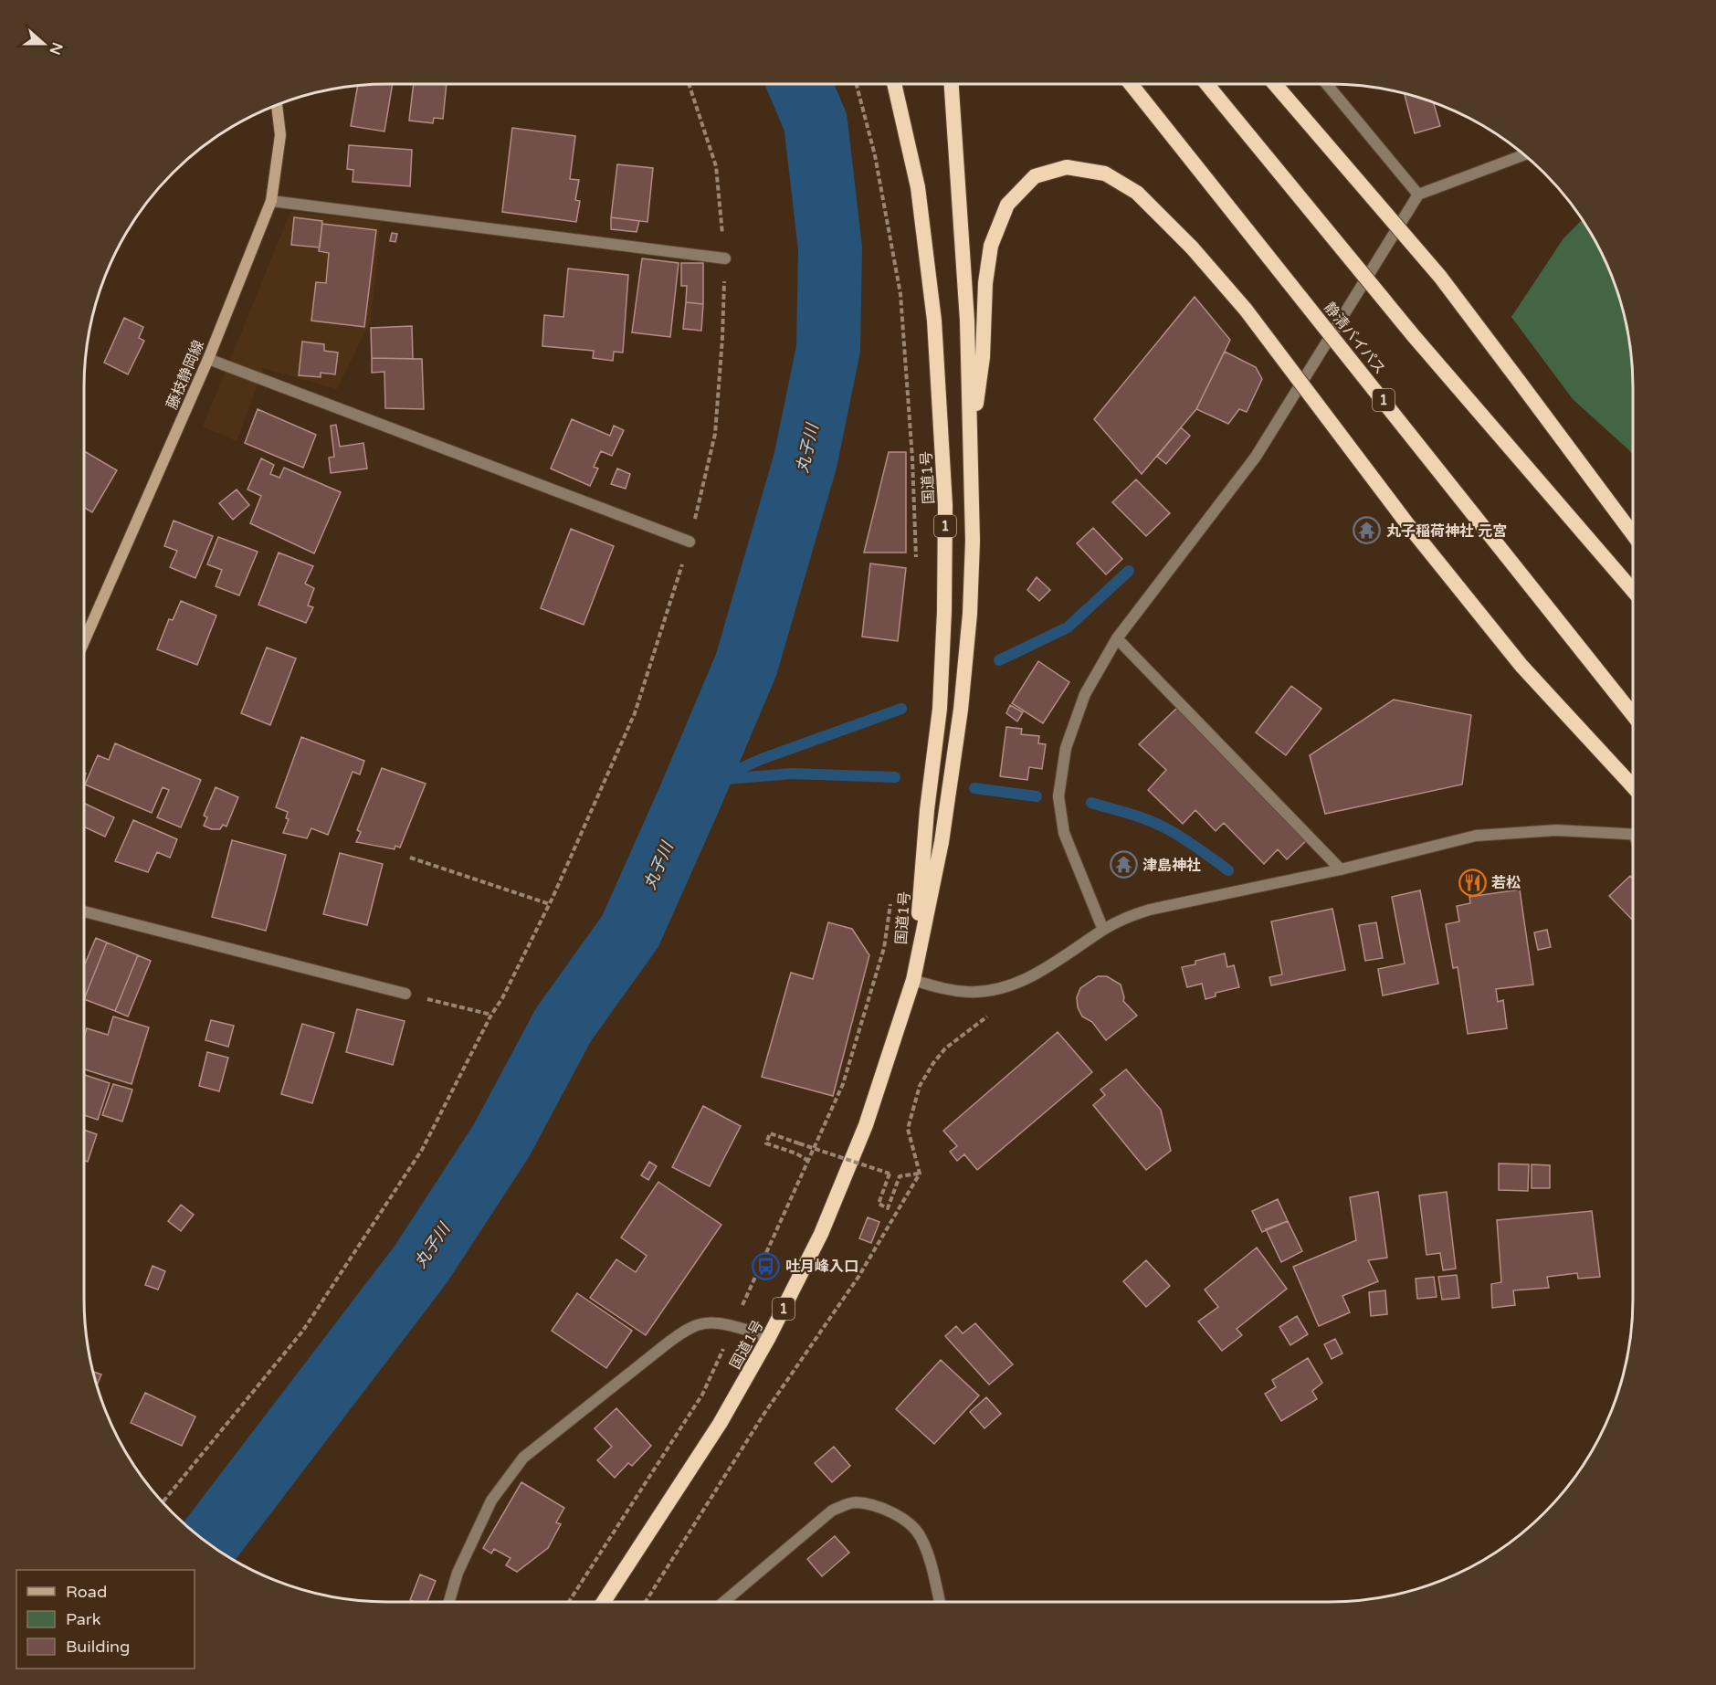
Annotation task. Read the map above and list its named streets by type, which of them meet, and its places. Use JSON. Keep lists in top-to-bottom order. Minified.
{"streets":{"highway":["静清バイパス","1","国道1号"],"main road":["藤枝静岡線"]},"water":["丸子川"],"places":{"temple":["丸子稲荷神社 元宮","津島神社"],"restaurant":["若松"],"bus stop":["吐月峰入口"]},"legend":["Road","Park","Building"],"north":"right"}
